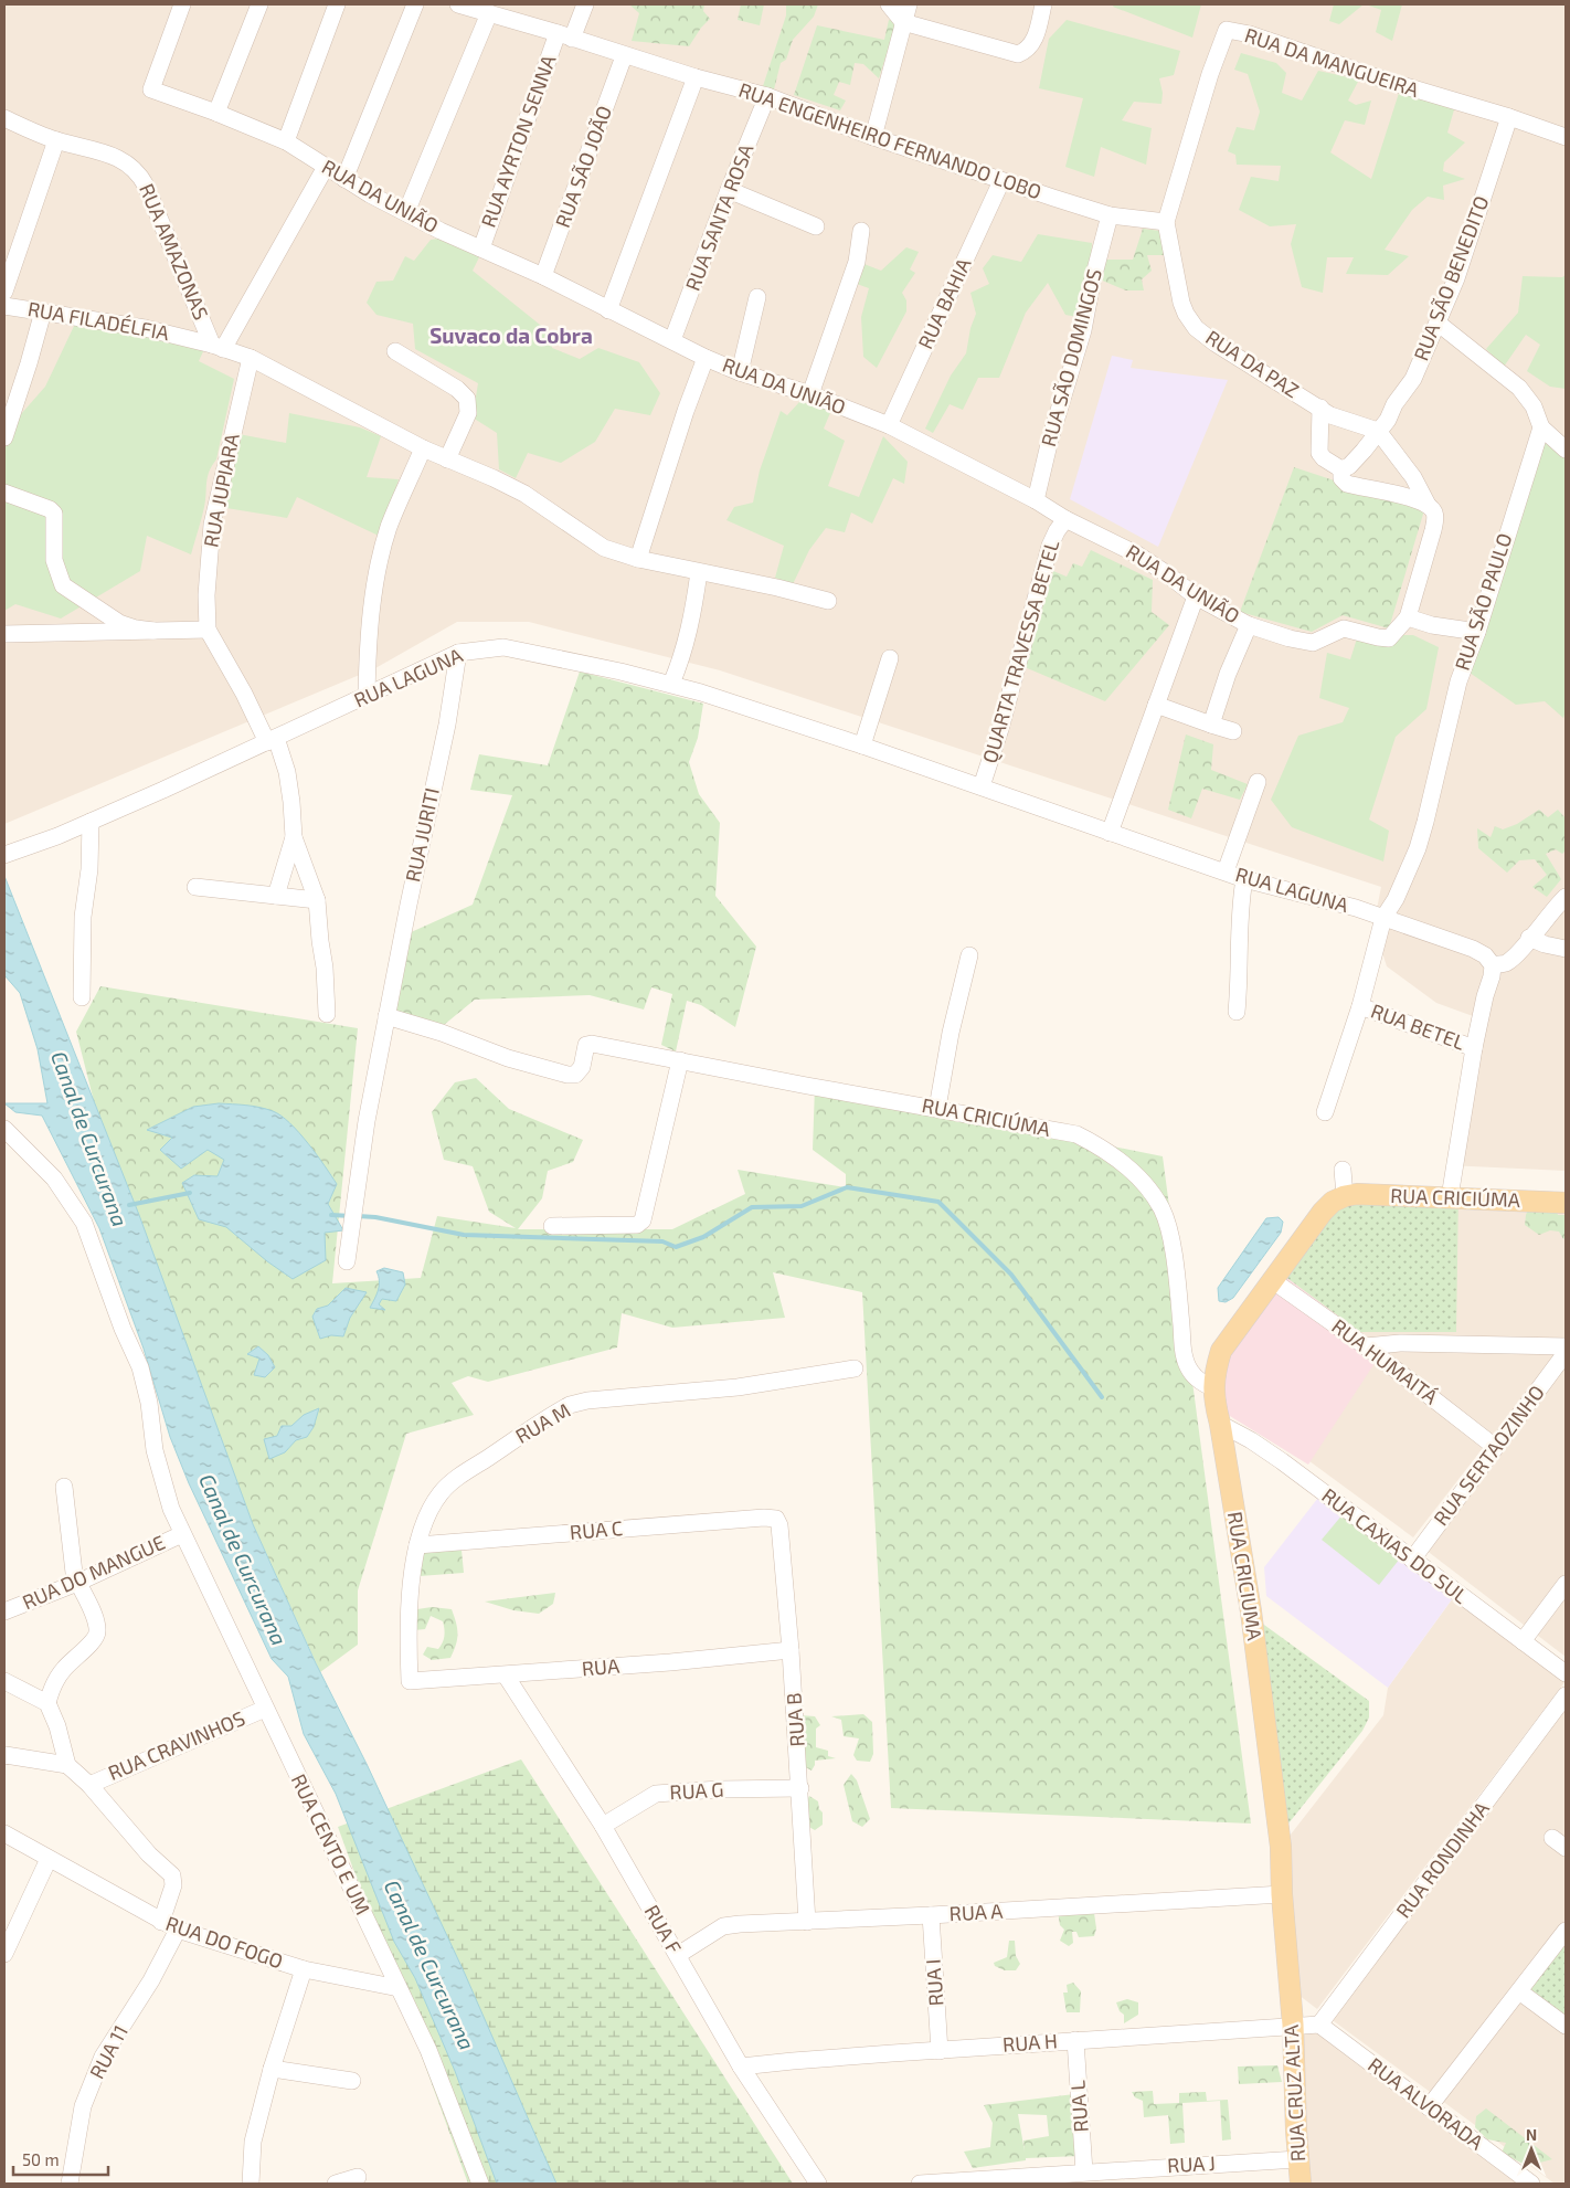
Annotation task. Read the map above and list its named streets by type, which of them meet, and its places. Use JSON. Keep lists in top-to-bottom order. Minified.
{"streets":{"main road":["RUA CRICIÚMA","RUA CRICIUMA","RUA CRUZ ALTA"],"street":["RUA DA MANGUEIRA","RUA AYRTON SENNA","RUA ENGENHEIRO FERNANDO LOBO","RUA SÃO JOÃO","RUA DA UNIÃO","RUA SANTA ROSA","RUA AMAZONAS","RUA SÃO BENEDITO","RUA BAHIA","RUA FILADÉLFIA","RUA SÃO DOMINGOS","RUA DA PAZ","RUA JUPIARA","RUA SÃO PAULO","QUARTA TRAVESSA BETEL","RUA LAGUNA","RUA JURITI","RUA BETEL","RUA HUMAITÁ","RUA M","RUA SERTAOZINHO","RUA C","RUA CAXIAS DO SUL","RUA DO MANGUE","RUA","RUA B","RUA CRAVINHOS","RUA G","RUA CENTO E UM","RUA RONDINHA","RUA A","RUA F","RUA DO FOGO","RUA I","RUA H","RUA 11","RUA ALVORADA","RUA L","RUA J"]},"crossings":[["RUA DA MANGUEIRA","RUA ENGENHEIRO FERNANDO LOBO"],["RUA DA MANGUEIRA","RUA SÃO BENEDITO"],["RUA DA MANGUEIRA","RUA DA PAZ"],["RUA AYRTON SENNA","RUA ENGENHEIRO FERNANDO LOBO"],["RUA AYRTON SENNA","RUA DA UNIÃO"],["RUA ENGENHEIRO FERNANDO LOBO","RUA SÃO JOÃO"],["RUA ENGENHEIRO FERNANDO LOBO","RUA SANTA ROSA"],["RUA ENGENHEIRO FERNANDO LOBO","RUA BAHIA"],["RUA ENGENHEIRO FERNANDO LOBO","RUA SÃO DOMINGOS"],["RUA ENGENHEIRO FERNANDO LOBO","RUA DA PAZ"],["RUA SÃO JOÃO","RUA DA UNIÃO"],["RUA DA UNIÃO","RUA SANTA ROSA"],["RUA DA UNIÃO","RUA BAHIA"],["RUA DA UNIÃO","RUA SÃO DOMINGOS"],["RUA DA UNIÃO","QUARTA TRAVESSA BETEL"],["RUA AMAZONAS","RUA FILADÉLFIA"],["RUA SÃO BENEDITO","RUA DA PAZ"],["RUA FILADÉLFIA","RUA JUPIARA"],["RUA JUPIARA","RUA LAGUNA"],["RUA SÃO PAULO","RUA LAGUNA"],["RUA SÃO PAULO","RUA BETEL"],["QUARTA TRAVESSA BETEL","RUA LAGUNA"],["RUA LAGUNA","RUA JURITI"],["RUA LAGUNA","RUA BETEL"],["RUA JURITI","RUA CRICIÚMA"],["RUA CRICIÚMA","RUA CRICIUMA"],["RUA HUMAITÁ","RUA SERTAOZINHO"],["RUA HUMAITÁ","RUA CRICIUMA"],["RUA M","RUA C"],["RUA M","RUA"],["RUA SERTAOZINHO","RUA CAXIAS DO SUL"],["RUA C","RUA B"],["RUA CAXIAS DO SUL","RUA CRICIUMA"],["RUA DO MANGUE","RUA CENTO E UM"],["RUA CRICIUMA","RUA A"],["RUA CRICIUMA","RUA CRUZ ALTA"],["RUA","RUA B"],["RUA","RUA F"],["RUA B","RUA G"],["RUA B","RUA A"],["RUA CRAVINHOS","RUA CENTO E UM"],["RUA G","RUA F"],["RUA CENTO E UM","RUA DO FOGO"],["RUA RONDINHA","RUA H"],["RUA RONDINHA","RUA ALVORADA"],["RUA A","RUA F"],["RUA A","RUA I"],["RUA F","RUA H"],["RUA DO FOGO","RUA 11"],["RUA I","RUA H"],["RUA H","RUA CRUZ ALTA"],["RUA H","RUA ALVORADA"],["RUA H","RUA L"],["RUA CRUZ ALTA","RUA J"],["RUA L","RUA J"]],"districts":["Suvaco da Cobra"],"water":["Canal de Curcurana"],"scale_bar":"50 m","north":"top"}
